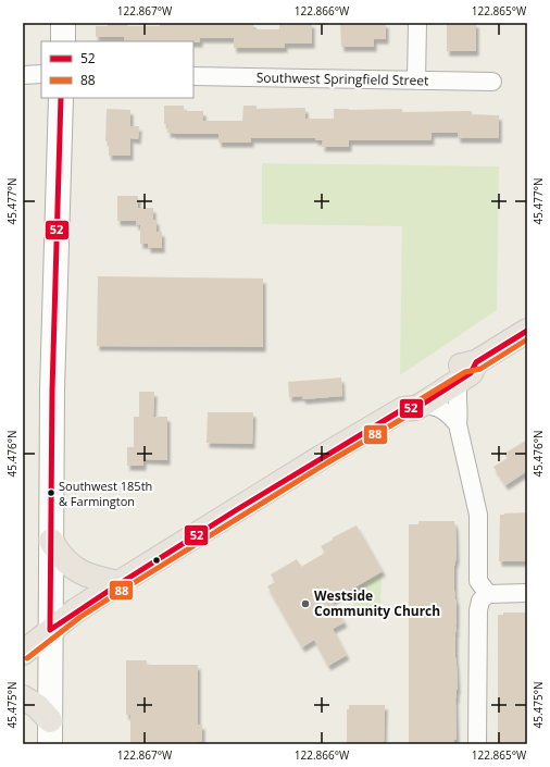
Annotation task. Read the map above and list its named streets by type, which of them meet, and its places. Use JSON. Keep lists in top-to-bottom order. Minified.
{"streets":{"street":["Southwest Springfield Street"]},"places":["Southwest 185th & Farmington","Westside Community Church"],"lines":["transit line 52","transit line 88"],"legend":["52","88"],"coordinates":["122.867°W","122.866°W","122.865°W","45.477°N","45.476°N","45.475°N"]}
